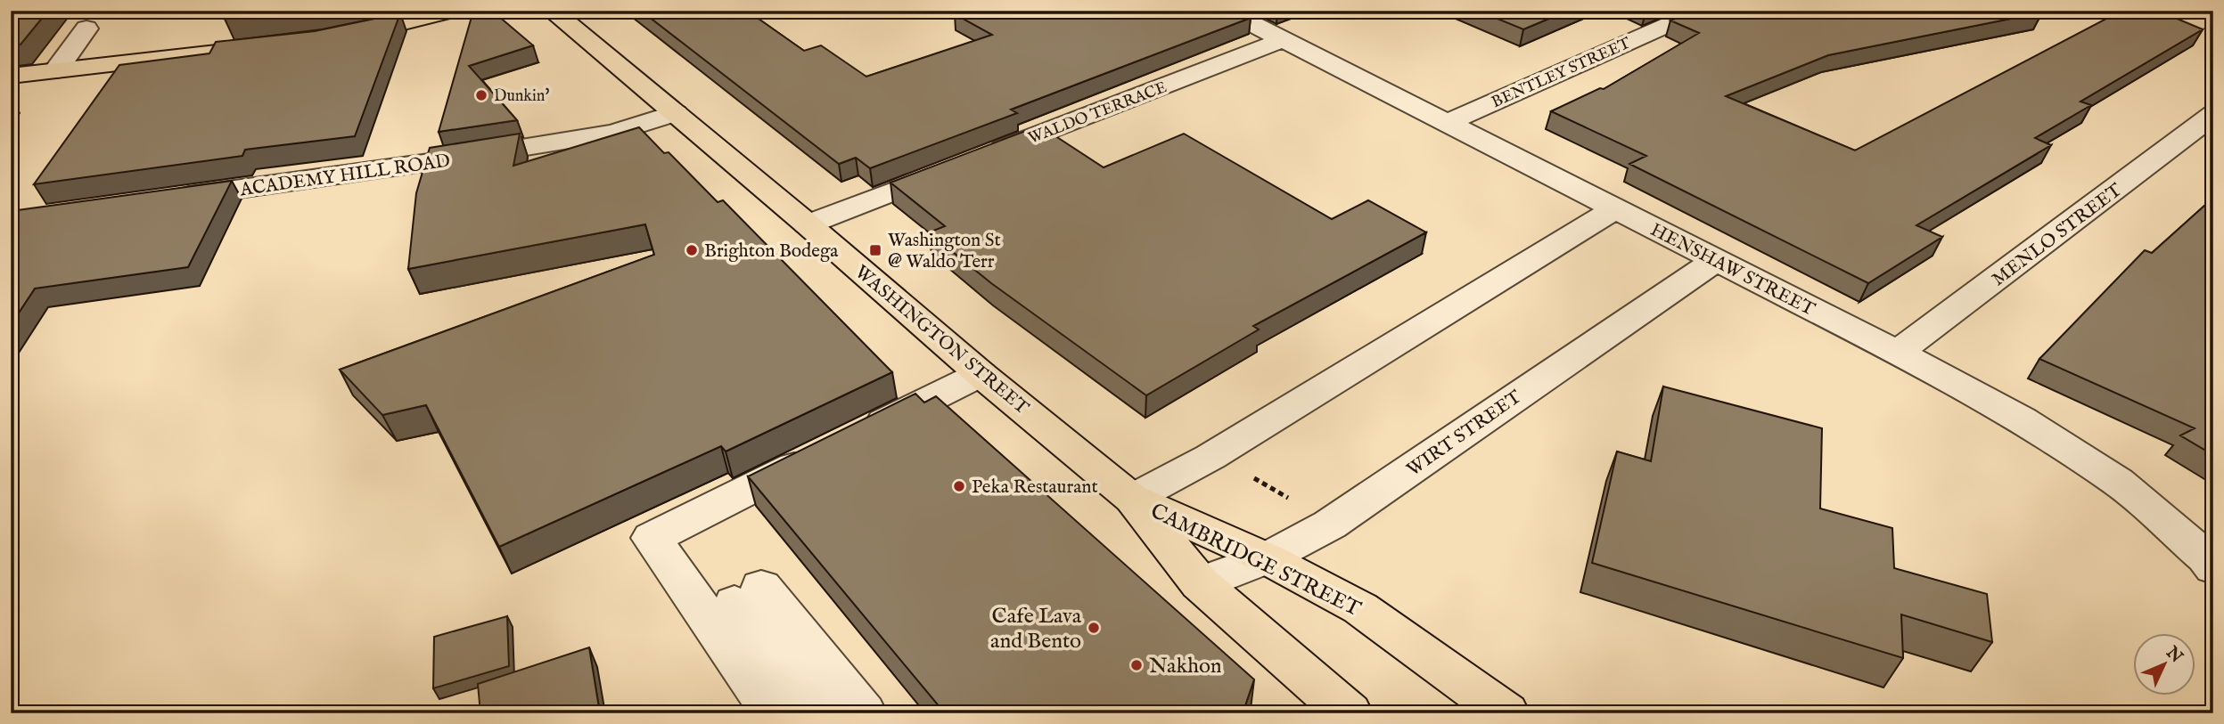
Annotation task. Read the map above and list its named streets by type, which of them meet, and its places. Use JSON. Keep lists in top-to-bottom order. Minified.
{"streets":{"main road":["WASHINGTON STREET","CAMBRIDGE STREET"],"street":["BENTLEY STREET","WALDO TERRACE","ACADEMY HILL ROAD","MENLO STREET","HENSHAW STREET","WIRT STREET"]},"crossings":[["BENTLEY STREET","HENSHAW STREET"],["WALDO TERRACE","HENSHAW STREET"],["WALDO TERRACE","WASHINGTON STREET"],["ACADEMY HILL ROAD","WASHINGTON STREET"],["MENLO STREET","HENSHAW STREET"],["HENSHAW STREET","WIRT STREET"],["WASHINGTON STREET","CAMBRIDGE STREET"],["WIRT STREET","CAMBRIDGE STREET"]],"places":{"other":["Dunkin'","Brighton Bodega","Peka Restaurant","Cafe Lava and Bento","Nakhon"],"transit":["Washington St @ Waldo Terr"]},"north":"top right"}
